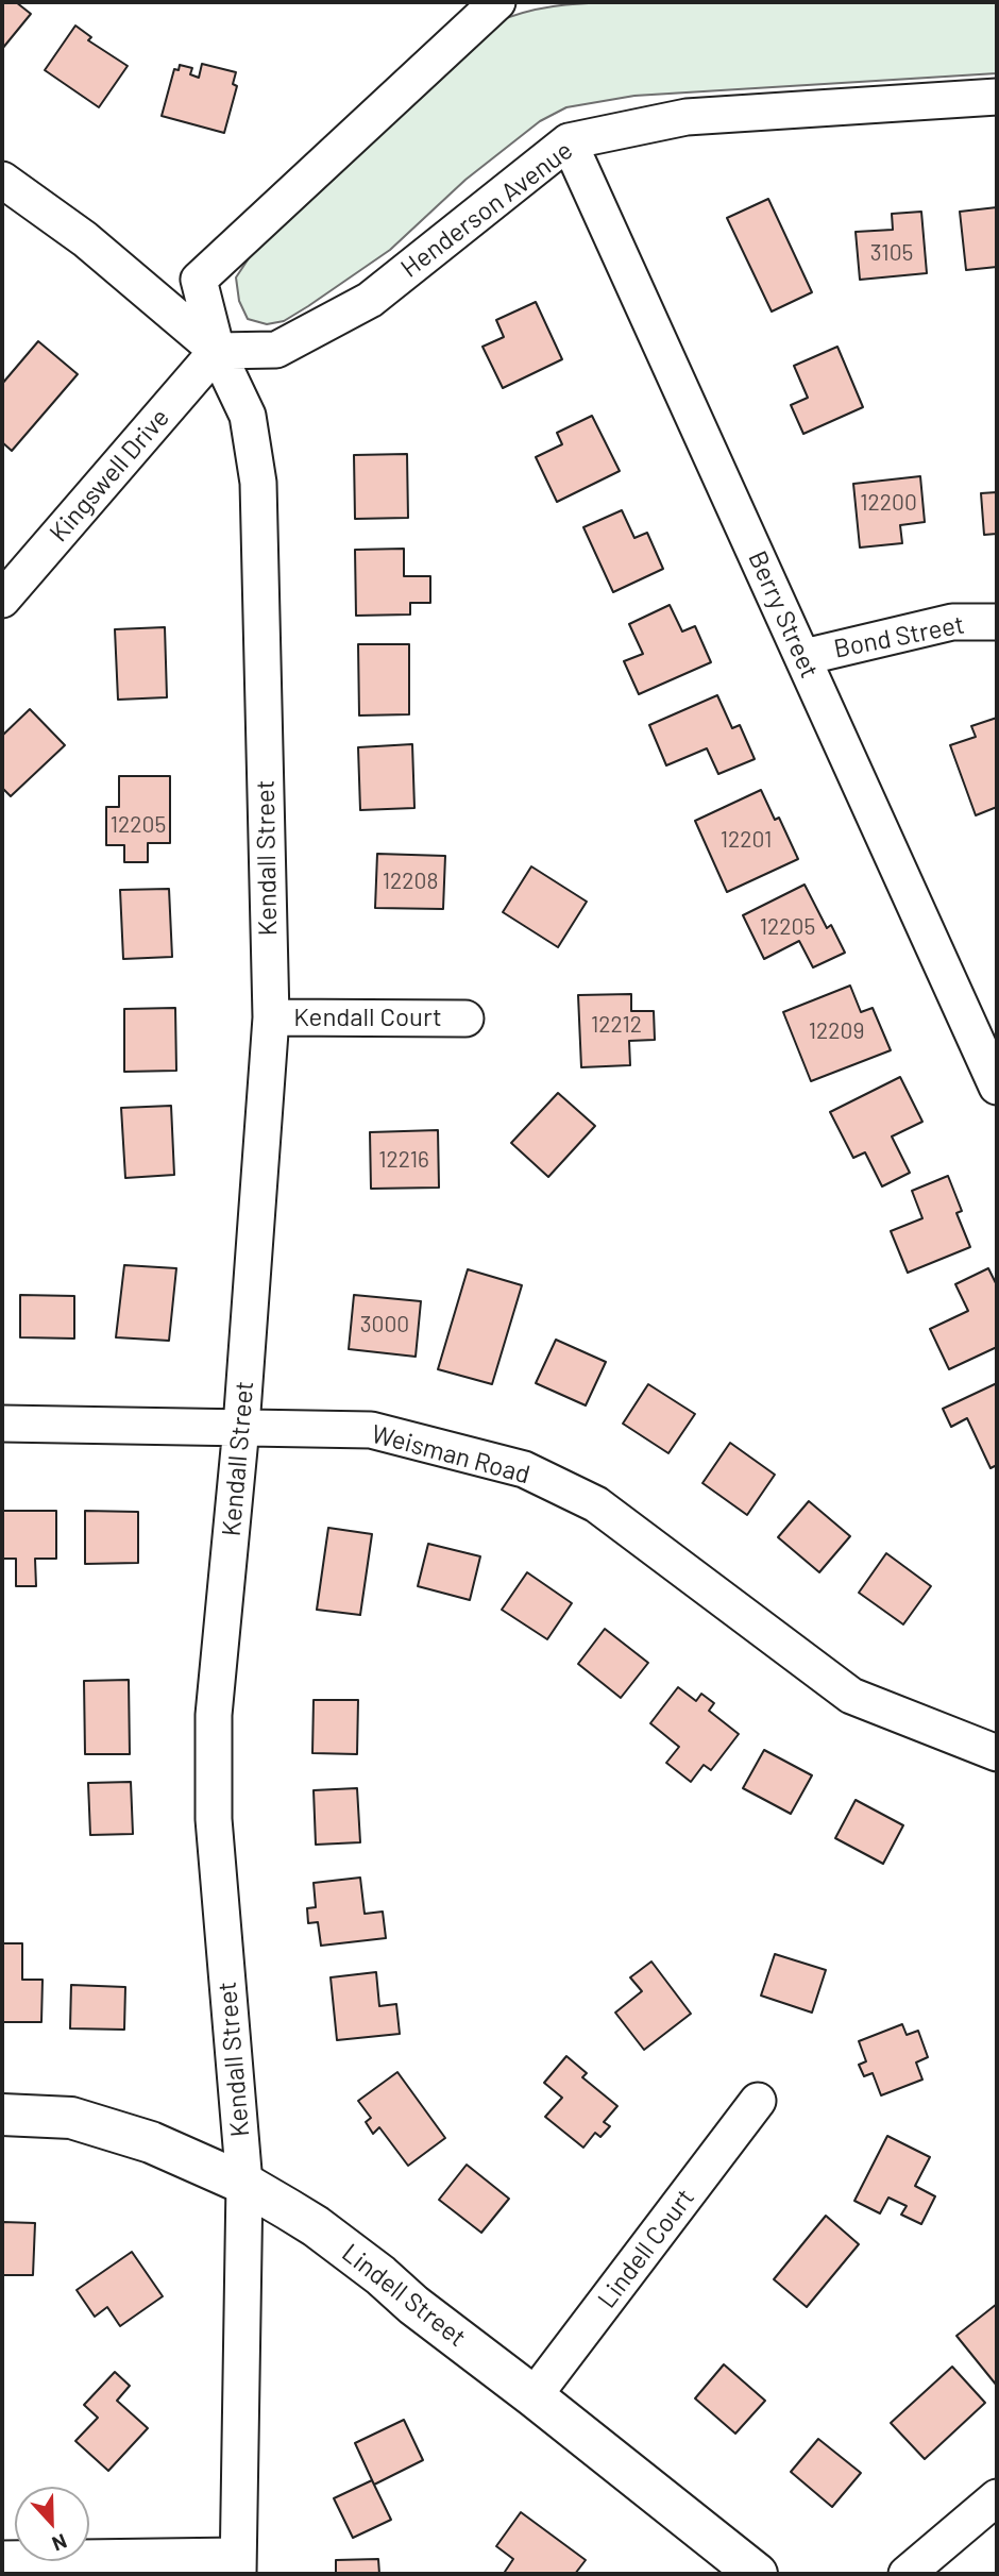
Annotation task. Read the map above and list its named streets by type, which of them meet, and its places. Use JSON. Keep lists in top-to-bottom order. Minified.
{"streets":{"street":["Henderson Avenue","Kingswell Drive","Berry Street","Bond Street","Kendall Street","Kendall Court","Weisman Road","Lindell Court","Lindell Street"]},"crossings":[["Henderson Avenue","Kingswell Drive"],["Henderson Avenue","Berry Street"],["Henderson Avenue","Kendall Street"],["Kingswell Drive","Kendall Street"],["Berry Street","Bond Street"],["Kendall Street","Kendall Court"],["Kendall Street","Weisman Road"],["Kendall Street","Lindell Street"],["Lindell Court","Lindell Street"]],"house_numbers":["3105","12200","12205","12201","12208","12205","12212","12209","12216","3000"],"north":"bottom"}
